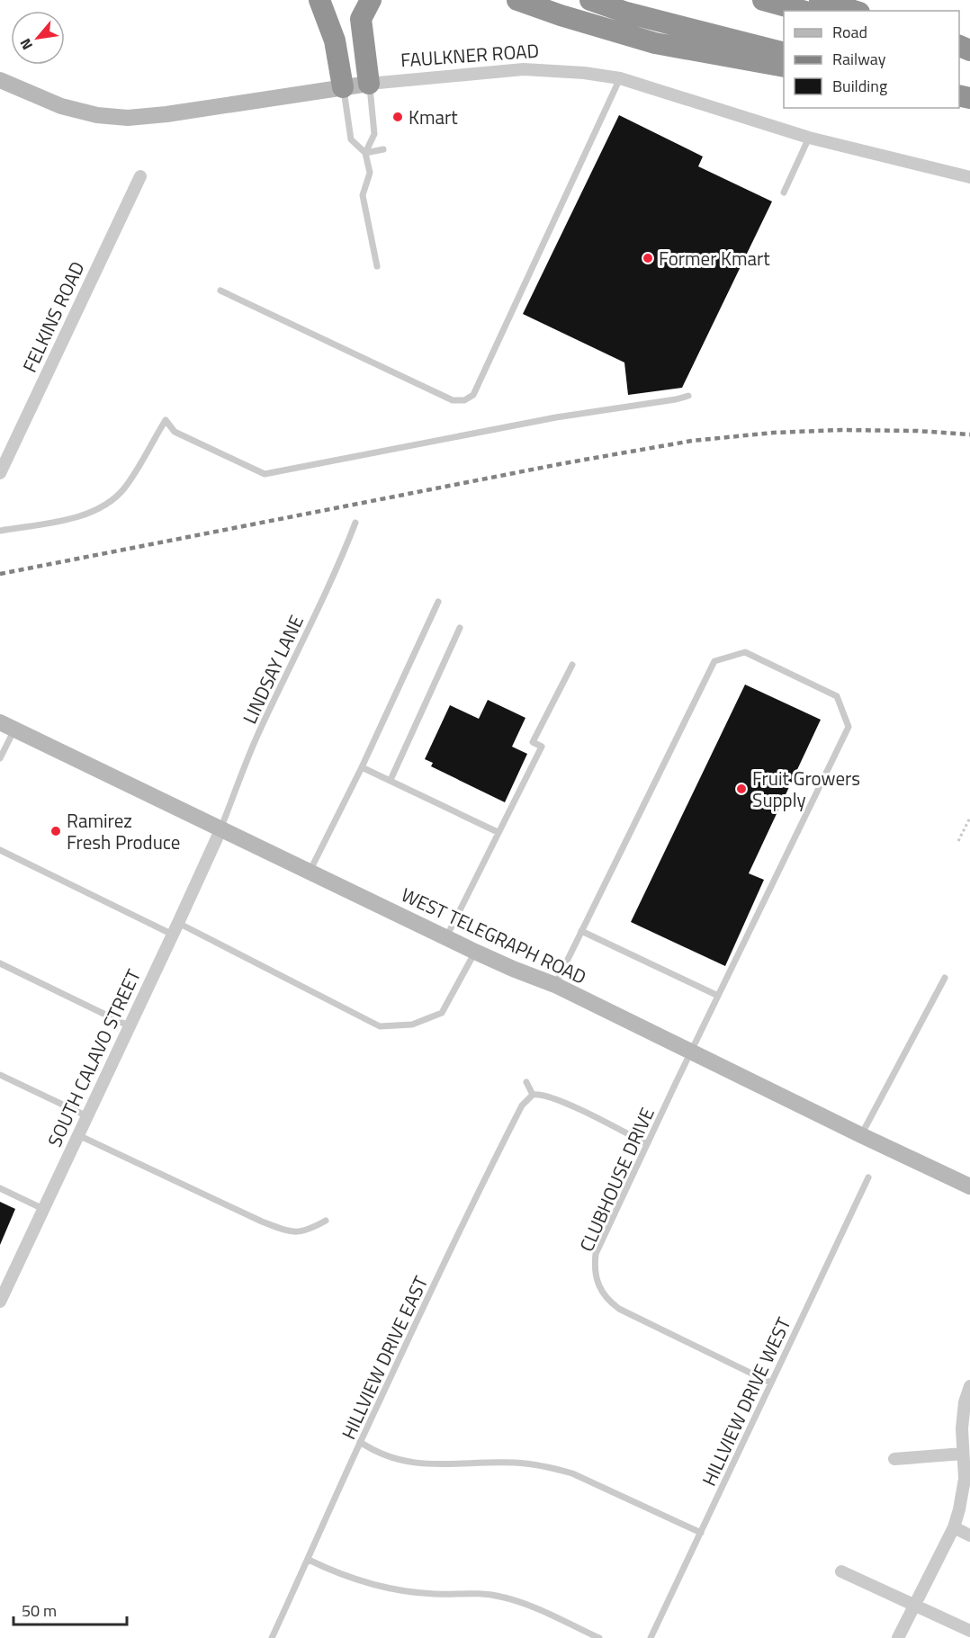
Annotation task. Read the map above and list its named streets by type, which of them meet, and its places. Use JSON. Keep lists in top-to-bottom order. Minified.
{"streets":{"main road":["FAULKNER ROAD","WEST TELEGRAPH ROAD"],"street":["FELKINS ROAD","SOUTH CALAVO STREET"],"lane":["LINDSAY LANE","CLUBHOUSE DRIVE","HILLVIEW DRIVE EAST","HILLVIEW DRIVE WEST"]},"crossings":[["LINDSAY LANE","WEST TELEGRAPH ROAD"],["LINDSAY LANE","SOUTH CALAVO STREET"],["WEST TELEGRAPH ROAD","SOUTH CALAVO STREET"],["WEST TELEGRAPH ROAD","CLUBHOUSE DRIVE"],["CLUBHOUSE DRIVE","HILLVIEW DRIVE WEST"]],"places":["Kmart","Former Kmart","Fruit Growers Supply","Ramirez Fresh Produce"],"legend":["Road","Railway","Building"],"scale_bar":"50 m","north":"bottom left"}
